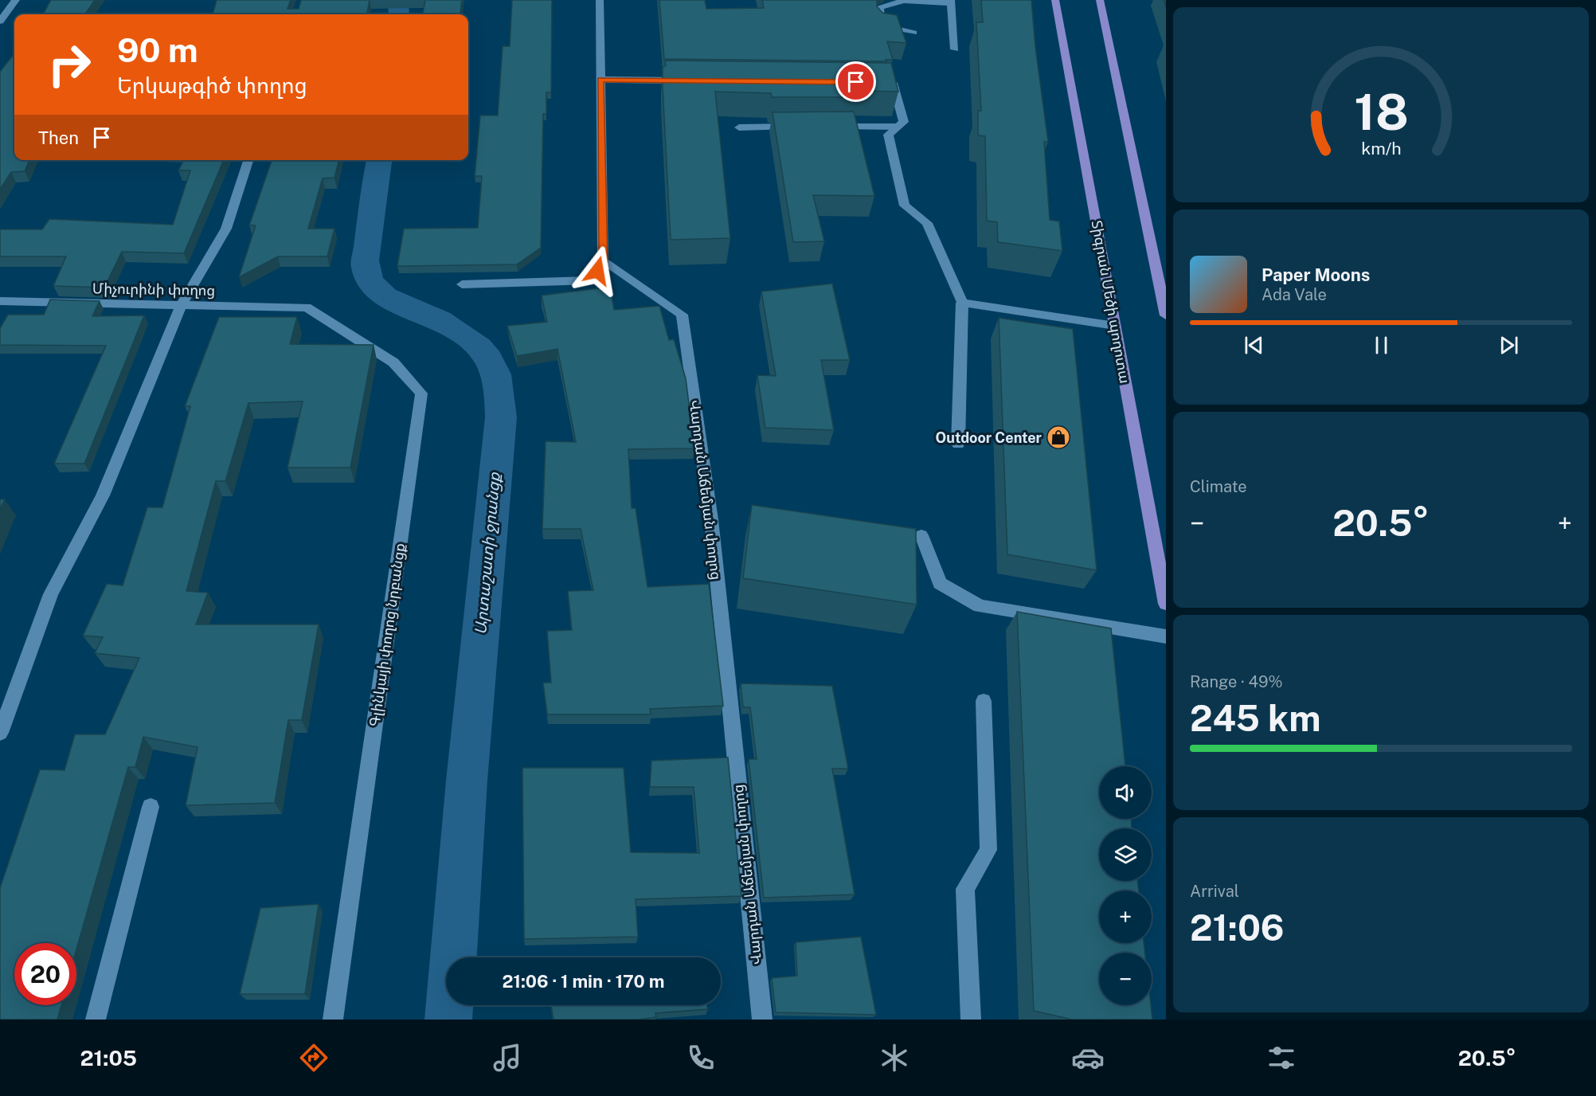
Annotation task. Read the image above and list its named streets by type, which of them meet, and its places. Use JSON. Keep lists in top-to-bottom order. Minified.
{"streets":{"main road":["Տիգրան Մեծի պողոտա"],"street":["Միչուրինի փողոց","Վարդան Աճեմյան փողոց","Գլինկայի փողոց նրբանցք"]},"crossings":[["Միչուրինի փողոց","Գլինկայի փողոց նրբանցք"]],"water":["Արտաշատի ջրանցք"],"places":{"shop":["Outdoor Center"]},"page":{"turn":["90 m","Երկաթգիծ փողոց"],"then":"Then","song":["Paper Moons","Ada Vale"],"tile":["Climate",["Range · 49%","245 km"],["Arrival","21:06"]],"heat":["−","20.5°","+"],"map_buttons":["+","−"],"limit":"20","trip":"21:06 · 1 min · 170 m","tabs":["21:05","20.5°"],"gauge":["18","km/h"]}}
